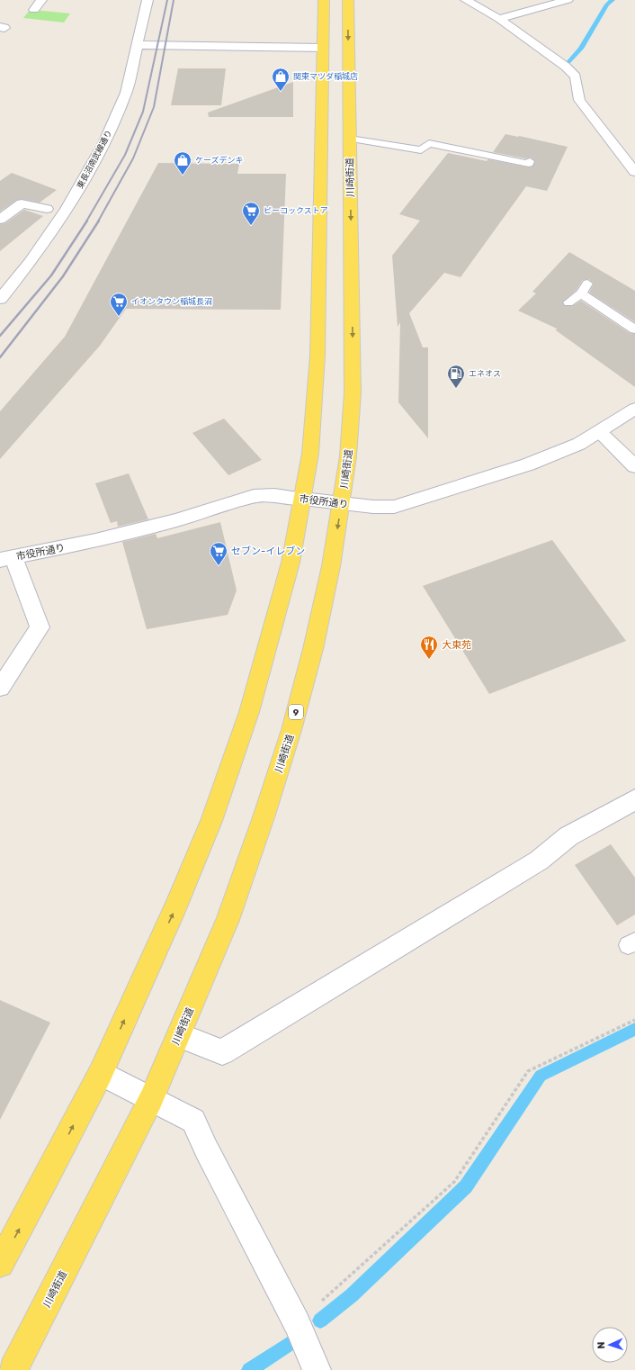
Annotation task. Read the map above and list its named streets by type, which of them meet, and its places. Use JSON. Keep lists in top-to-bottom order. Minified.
{"streets":{"main road":["川崎街道","9"],"street":["東長沼南武線通り","市役所通り"]},"crossings":[["川崎街道","市役所通り"]],"places":{"shop":["関東マツダ稲城店","ケーズデンキ"],"supermarket":["ピーコックストア","イオンタウン稲城長沼","セブン-イレブン"],"fuel station":["エネオス"],"restaurant":["大東苑"]},"north":"left"}
